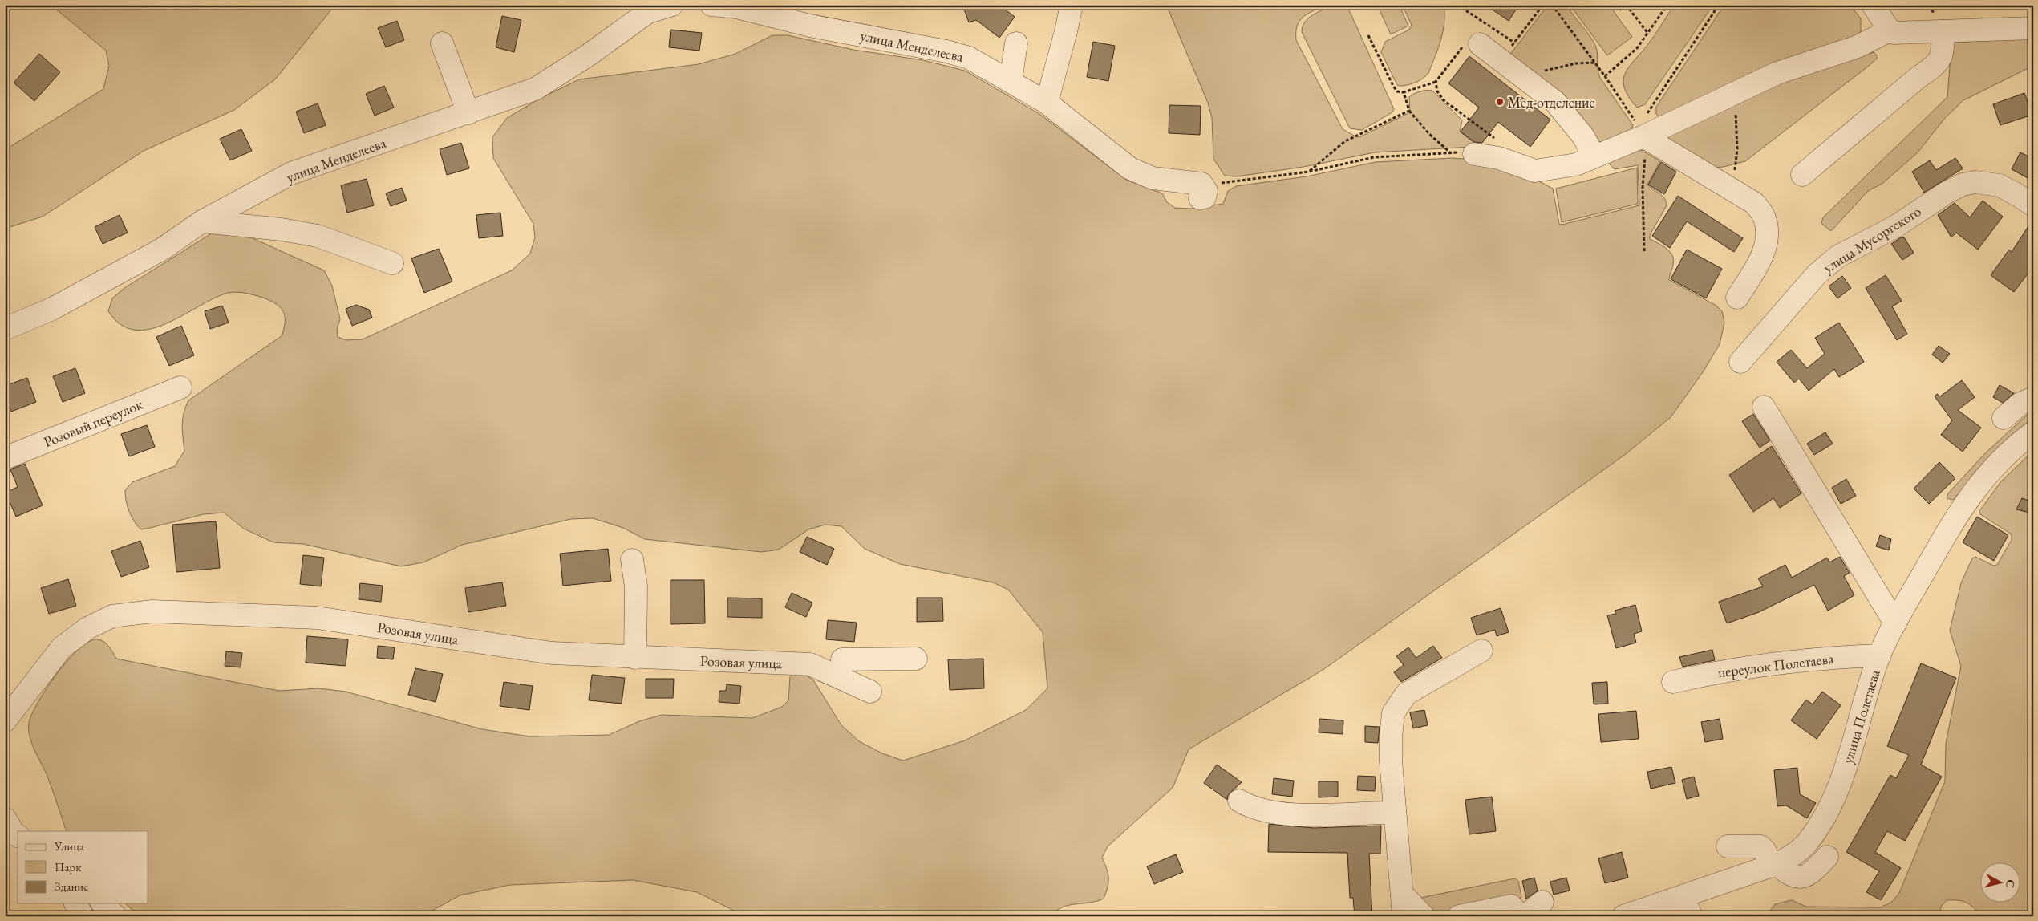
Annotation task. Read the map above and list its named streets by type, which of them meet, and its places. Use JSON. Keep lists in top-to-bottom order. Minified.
{"streets":{"street":["улица Менделеева","улица Мусоргского","Розовый переулок","Розовая улица","переулок Полетаева","улица Полетаева"]},"crossings":[["переулок Полетаева","улица Полетаева"]],"places":["Мед-отделение"],"legend":["Улица","Парк","Здание"],"north":"right"}
